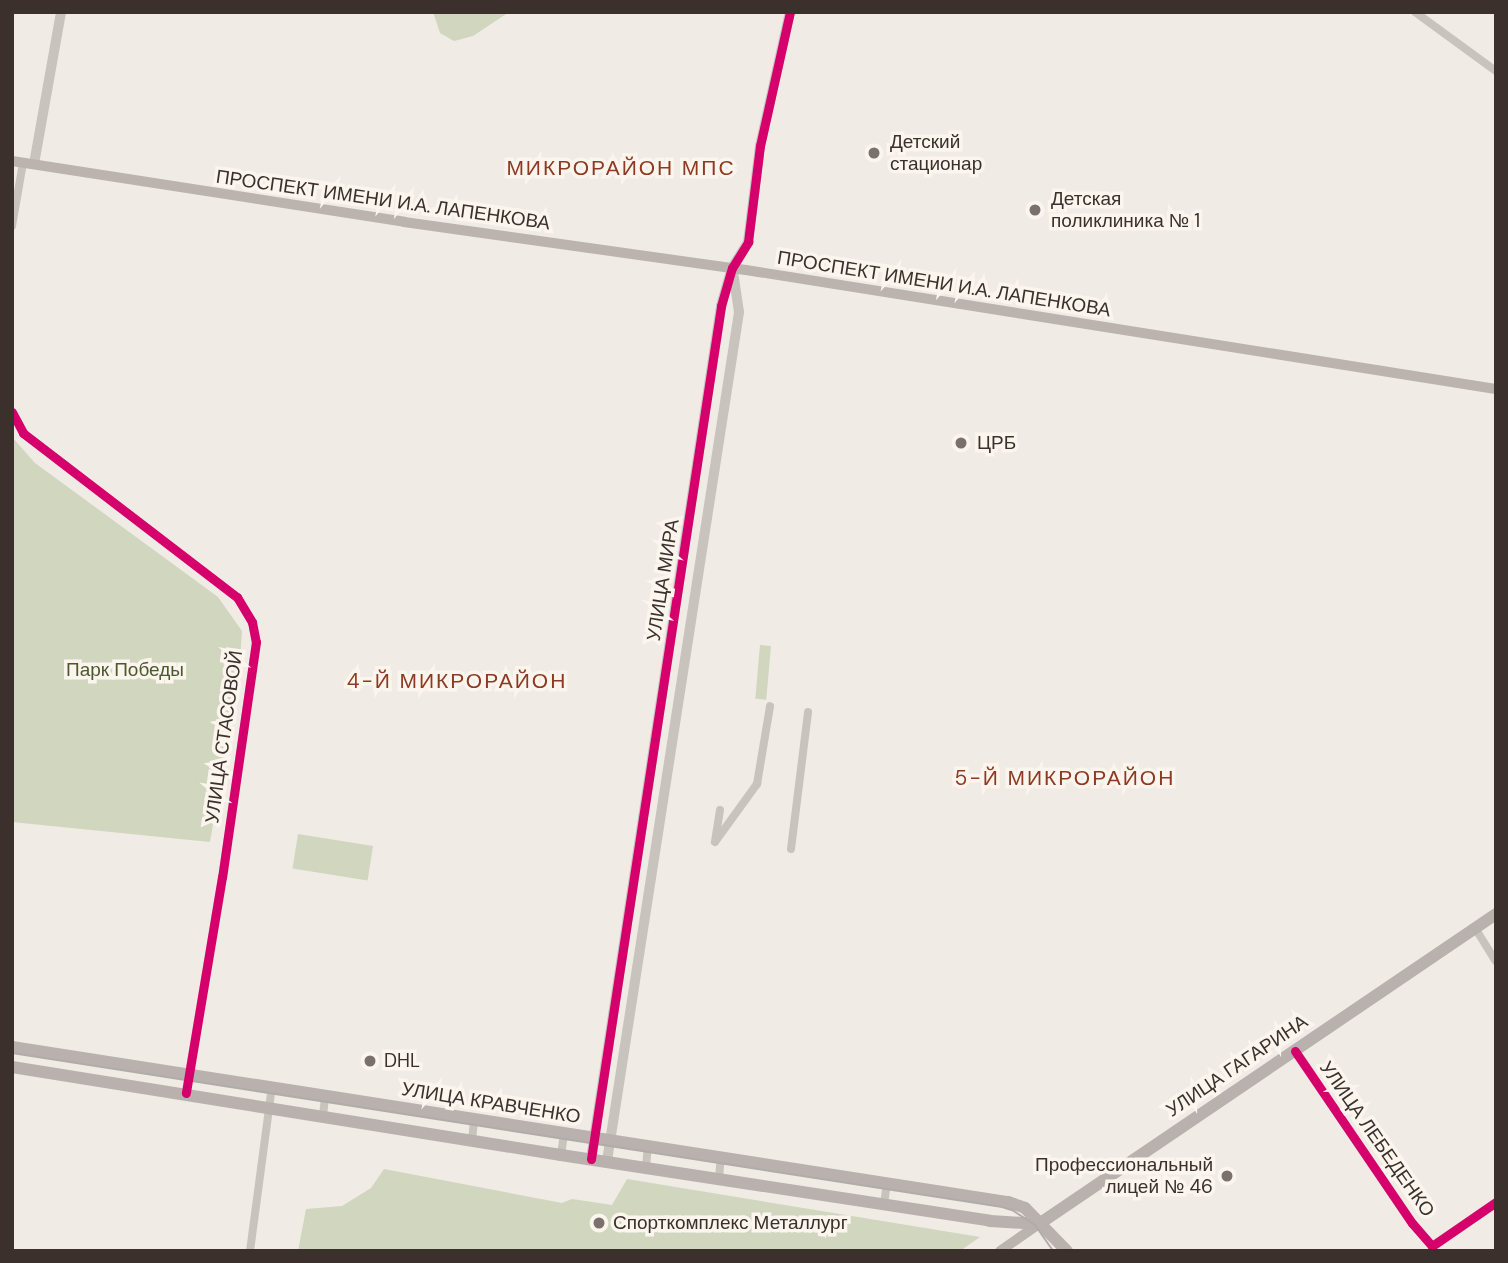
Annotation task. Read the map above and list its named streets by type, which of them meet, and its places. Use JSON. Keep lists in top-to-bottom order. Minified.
{"streets":{"main road":["ПРОСПЕКТ ИМЕНИ И.А. ЛАПЕНКОВА","УЛИЦА ГАГАРИНА","УЛИЦА КРАВЧЕНКО"],"street":["УЛИЦА МИРА","УЛИЦА СТАСОВОЙ","УЛИЦА ЛЕБЕДЕНКО"]},"crossings":[["ПРОСПЕКТ ИМЕНИ И.А. ЛАПЕНКОВА","УЛИЦА МИРА"],["УЛИЦА МИРА","УЛИЦА КРАВЧЕНКО"],["УЛИЦА СТАСОВОЙ","УЛИЦА КРАВЧЕНКО"],["УЛИЦА ГАГАРИНА","УЛИЦА КРАВЧЕНКО"],["УЛИЦА ГАГАРИНА","УЛИЦА ЛЕБЕДЕНКО"]],"districts":["МИКРОРАЙОН МПС","4-Й МИКРОРАЙОН","5-Й МИКРОРАЙОН"],"parks":["Парк Победы"],"places":["Детский стационар","Детская поликлиника № 1","ЦРБ","DHL","Профессиональный лицей № 46","Спорткомплекс Металлург"]}
